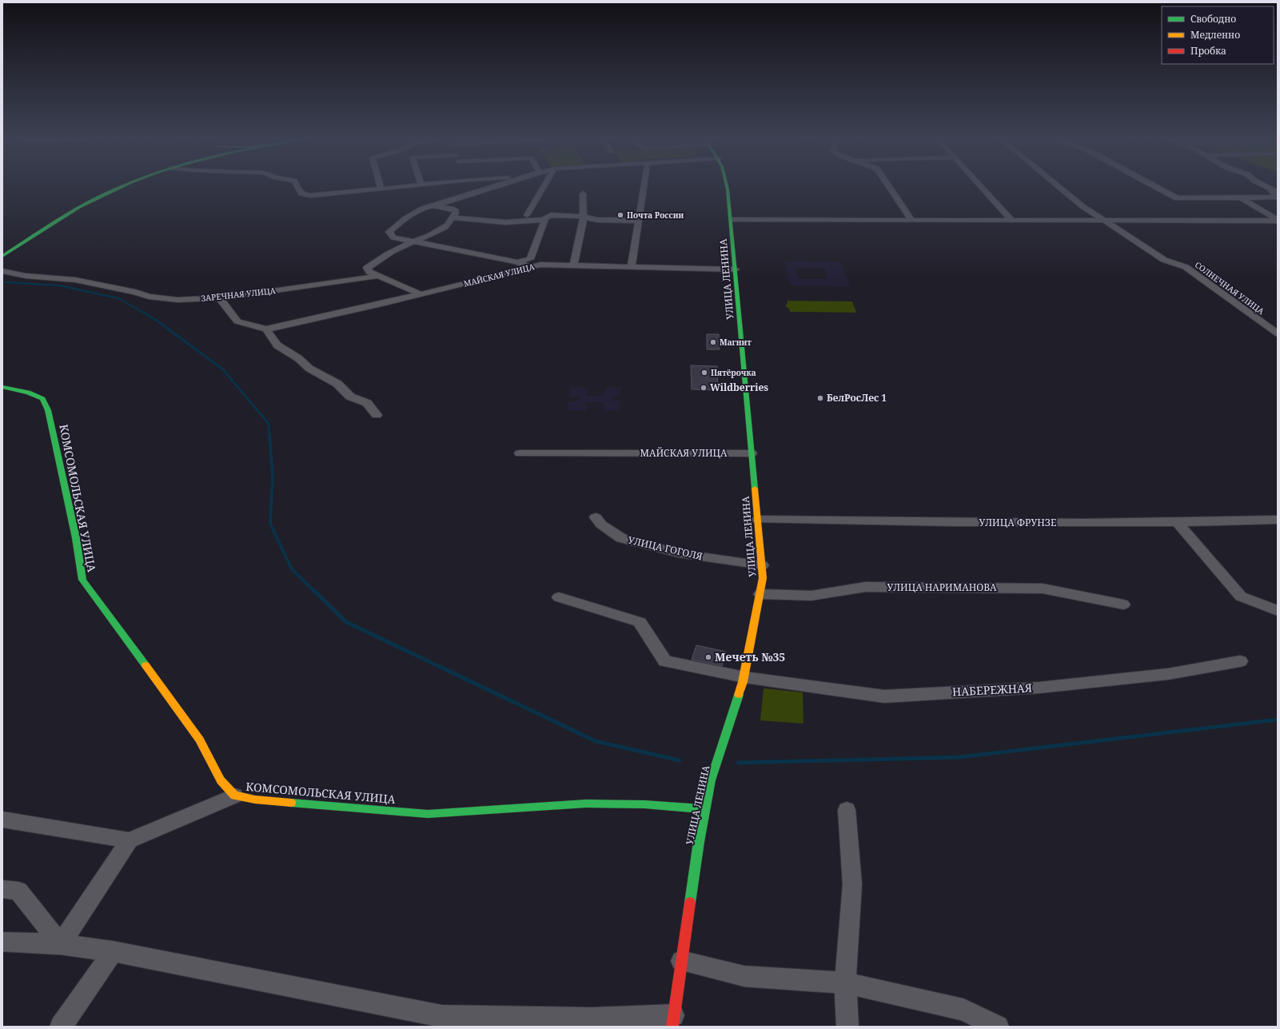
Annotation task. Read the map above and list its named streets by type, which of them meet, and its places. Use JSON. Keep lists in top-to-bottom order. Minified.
{"streets":{"street":["МАЙСКАЯ УЛИЦА","УЛИЦА ЛЕНИНА","СОЛНЕЧНАЯ УЛИЦА","ЗАРЕЧНАЯ УЛИЦА","КОМСОМОЛЬСКАЯ УЛИЦА","УЛИЦА ФРУНЗЕ","УЛИЦА ГОГОЛЯ","УЛИЦА НАРИМАНОВА","НАБЕРЕЖНАЯ"]},"crossings":[["МАЙСКАЯ УЛИЦА","УЛИЦА ЛЕНИНА"],["МАЙСКАЯ УЛИЦА","ЗАРЕЧНАЯ УЛИЦА"],["УЛИЦА ЛЕНИНА","КОМСОМОЛЬСКАЯ УЛИЦА"],["УЛИЦА ЛЕНИНА","УЛИЦА ФРУНЗЕ"],["УЛИЦА ЛЕНИНА","УЛИЦА ГОГОЛЯ"],["УЛИЦА ЛЕНИНА","УЛИЦА НАРИМАНОВА"],["УЛИЦА ЛЕНИНА","НАБЕРЕЖНАЯ"]],"places":["Почта России","Магнит","Пятёрочка","Wildberries","БелРосЛес 1","Мечеть №35"],"legend":["Свободно","Медленно","Пробка"]}
